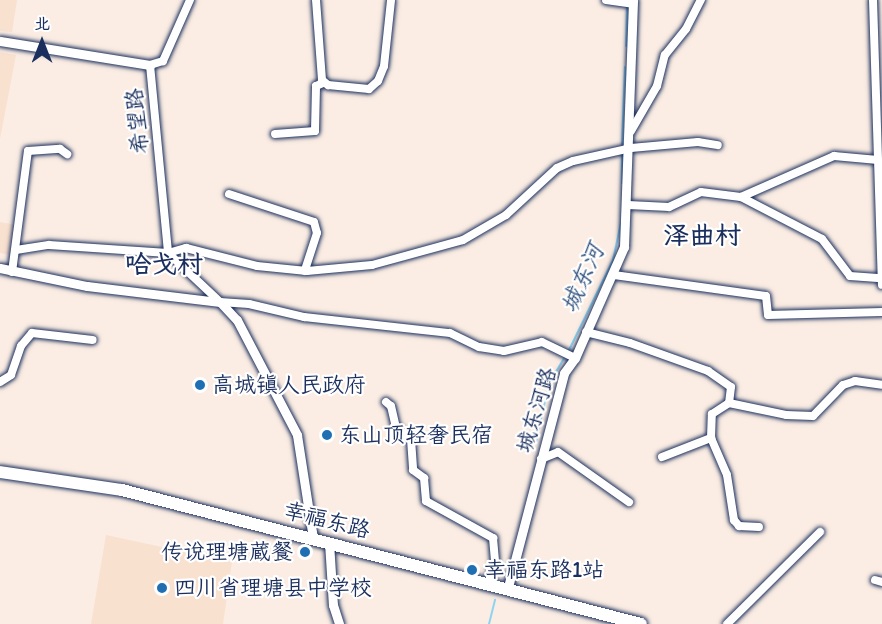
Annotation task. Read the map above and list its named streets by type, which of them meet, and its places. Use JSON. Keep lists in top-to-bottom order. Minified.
{"streets":{"main road":["幸福东路"],"street":["希望路","城东河路"]},"crossings":[["城东河路","幸福东路"]],"districts":["泽曲村","哈戈村"],"water":["城东河"],"places":["高城镇人民政府","东山顶轻奢民宿","传说理塘蔵餐","幸福东路1站","四川省理塘县中学校"],"north":"top"}
